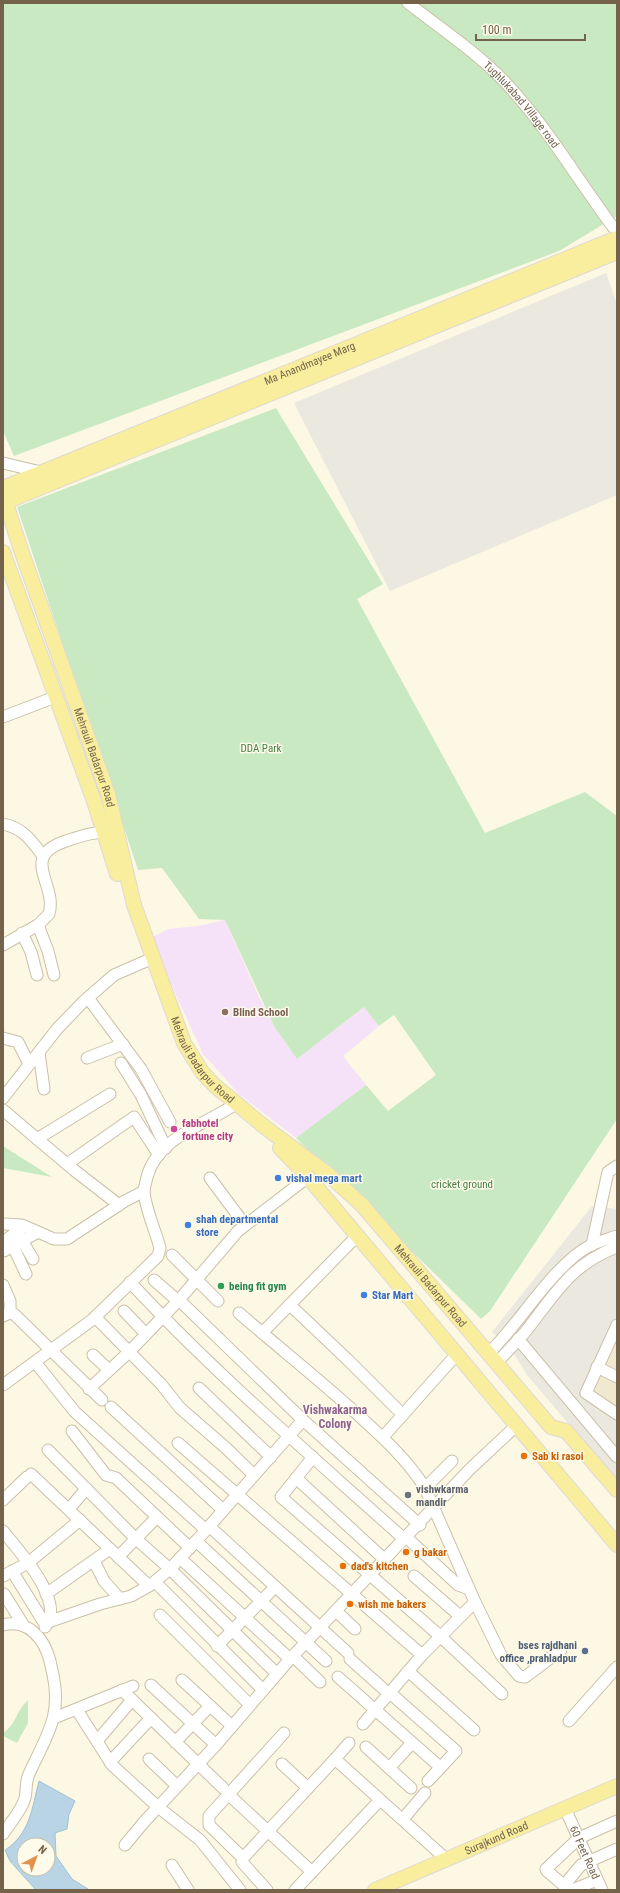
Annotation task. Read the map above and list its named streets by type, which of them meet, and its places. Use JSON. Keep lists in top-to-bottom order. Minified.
{"streets":{"main road":["Ma Anandmayee Marg","Mehrauli Badarpur Road","Surajkund Road"],"street":["Tughlukabad Village road","60 Feet Road"]},"crossings":[["Tughlukabad Village road","Ma Anandmayee Marg"],["Ma Anandmayee Marg","Mehrauli Badarpur Road"],["Surajkund Road","60 Feet Road"]],"districts":["Vishwakarma Colony"],"parks":["DDA Park","cricket ground"],"places":["Blind School","fabhotel fortune city","vishal mega mart","shah departmental store","being fit gym","Star Mart","Sab ki rasoi","vishwkarma mandir","g bakar","dad's kitchen","wish me bakers","bses rajdhani office ,prahladpur"],"scale_bar":"100 m","north":"top right"}
